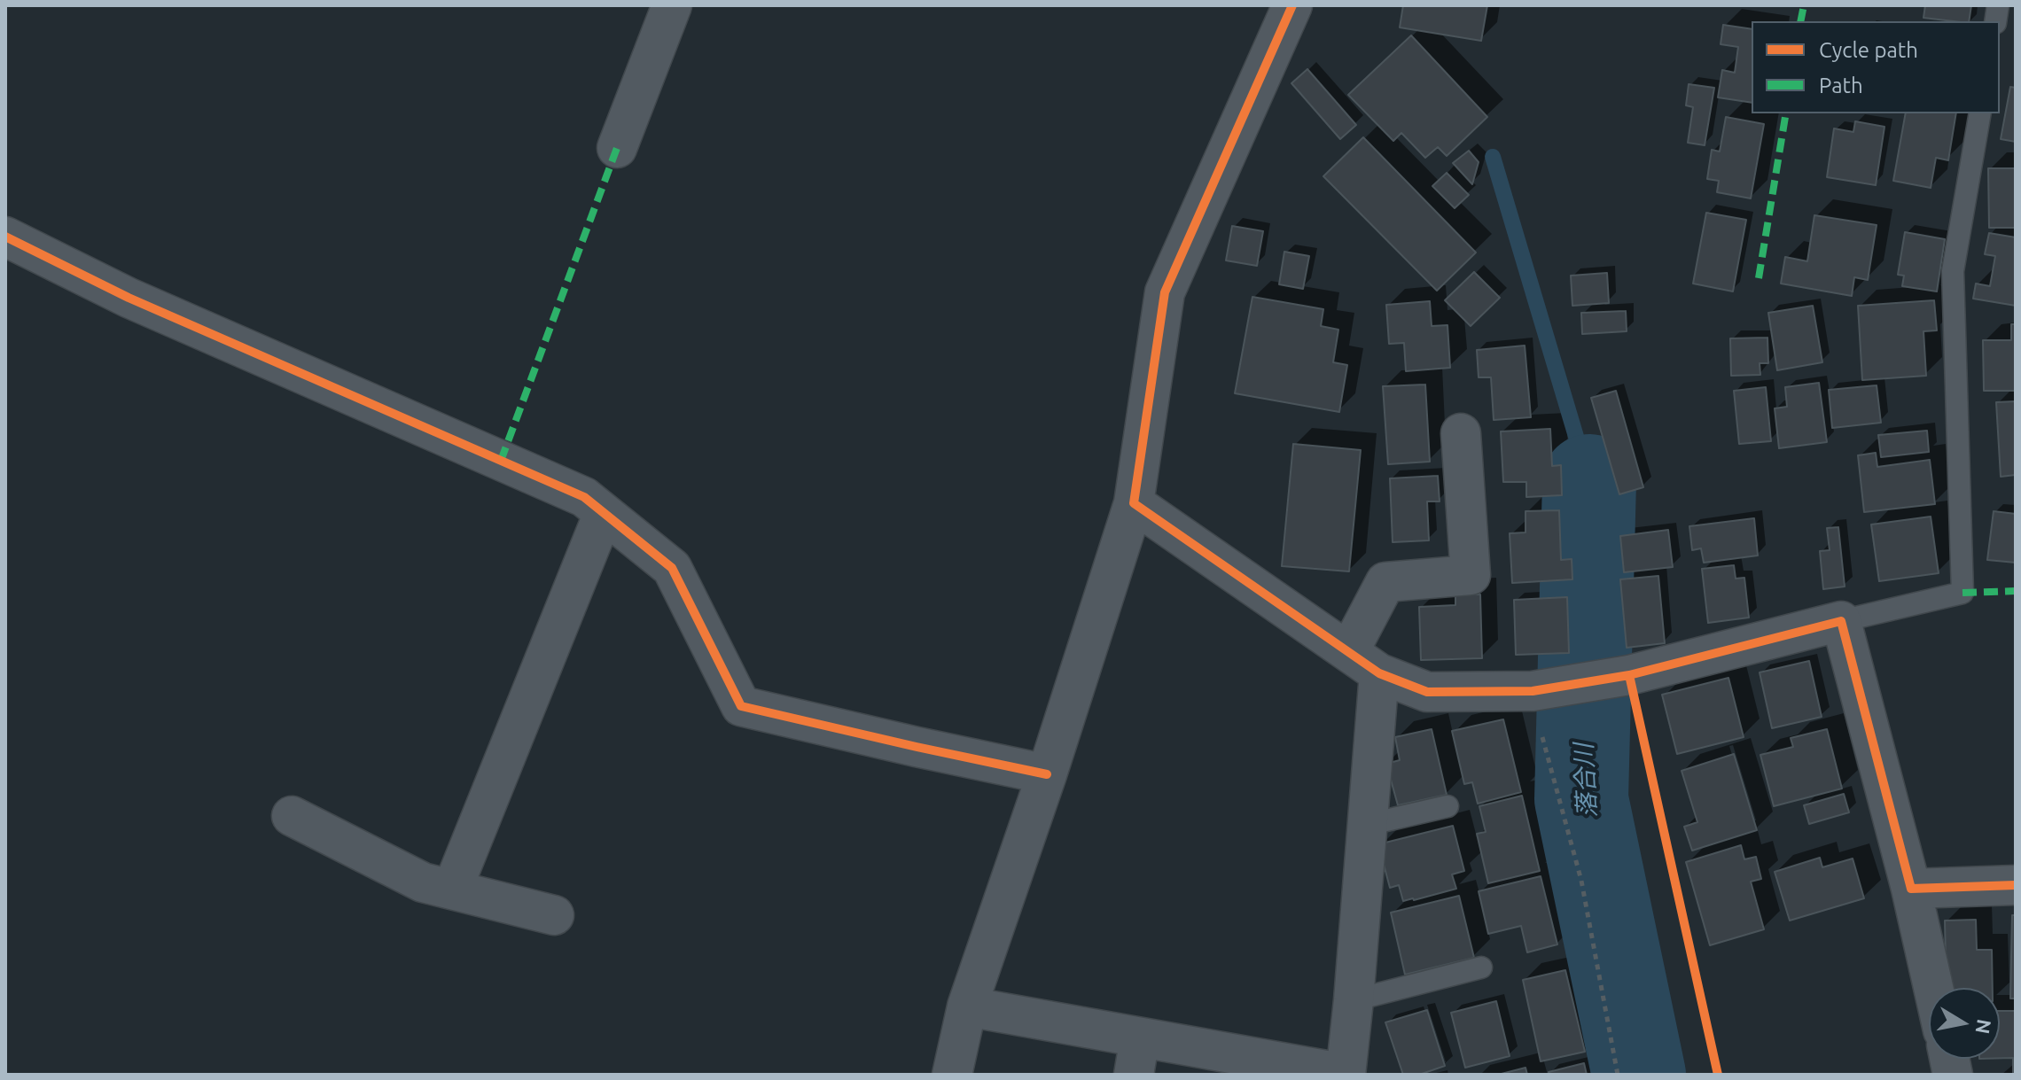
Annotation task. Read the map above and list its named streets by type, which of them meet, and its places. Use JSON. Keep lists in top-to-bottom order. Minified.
{"water":["落合川"],"legend":["Cycle path","Path"],"north":"right"}
